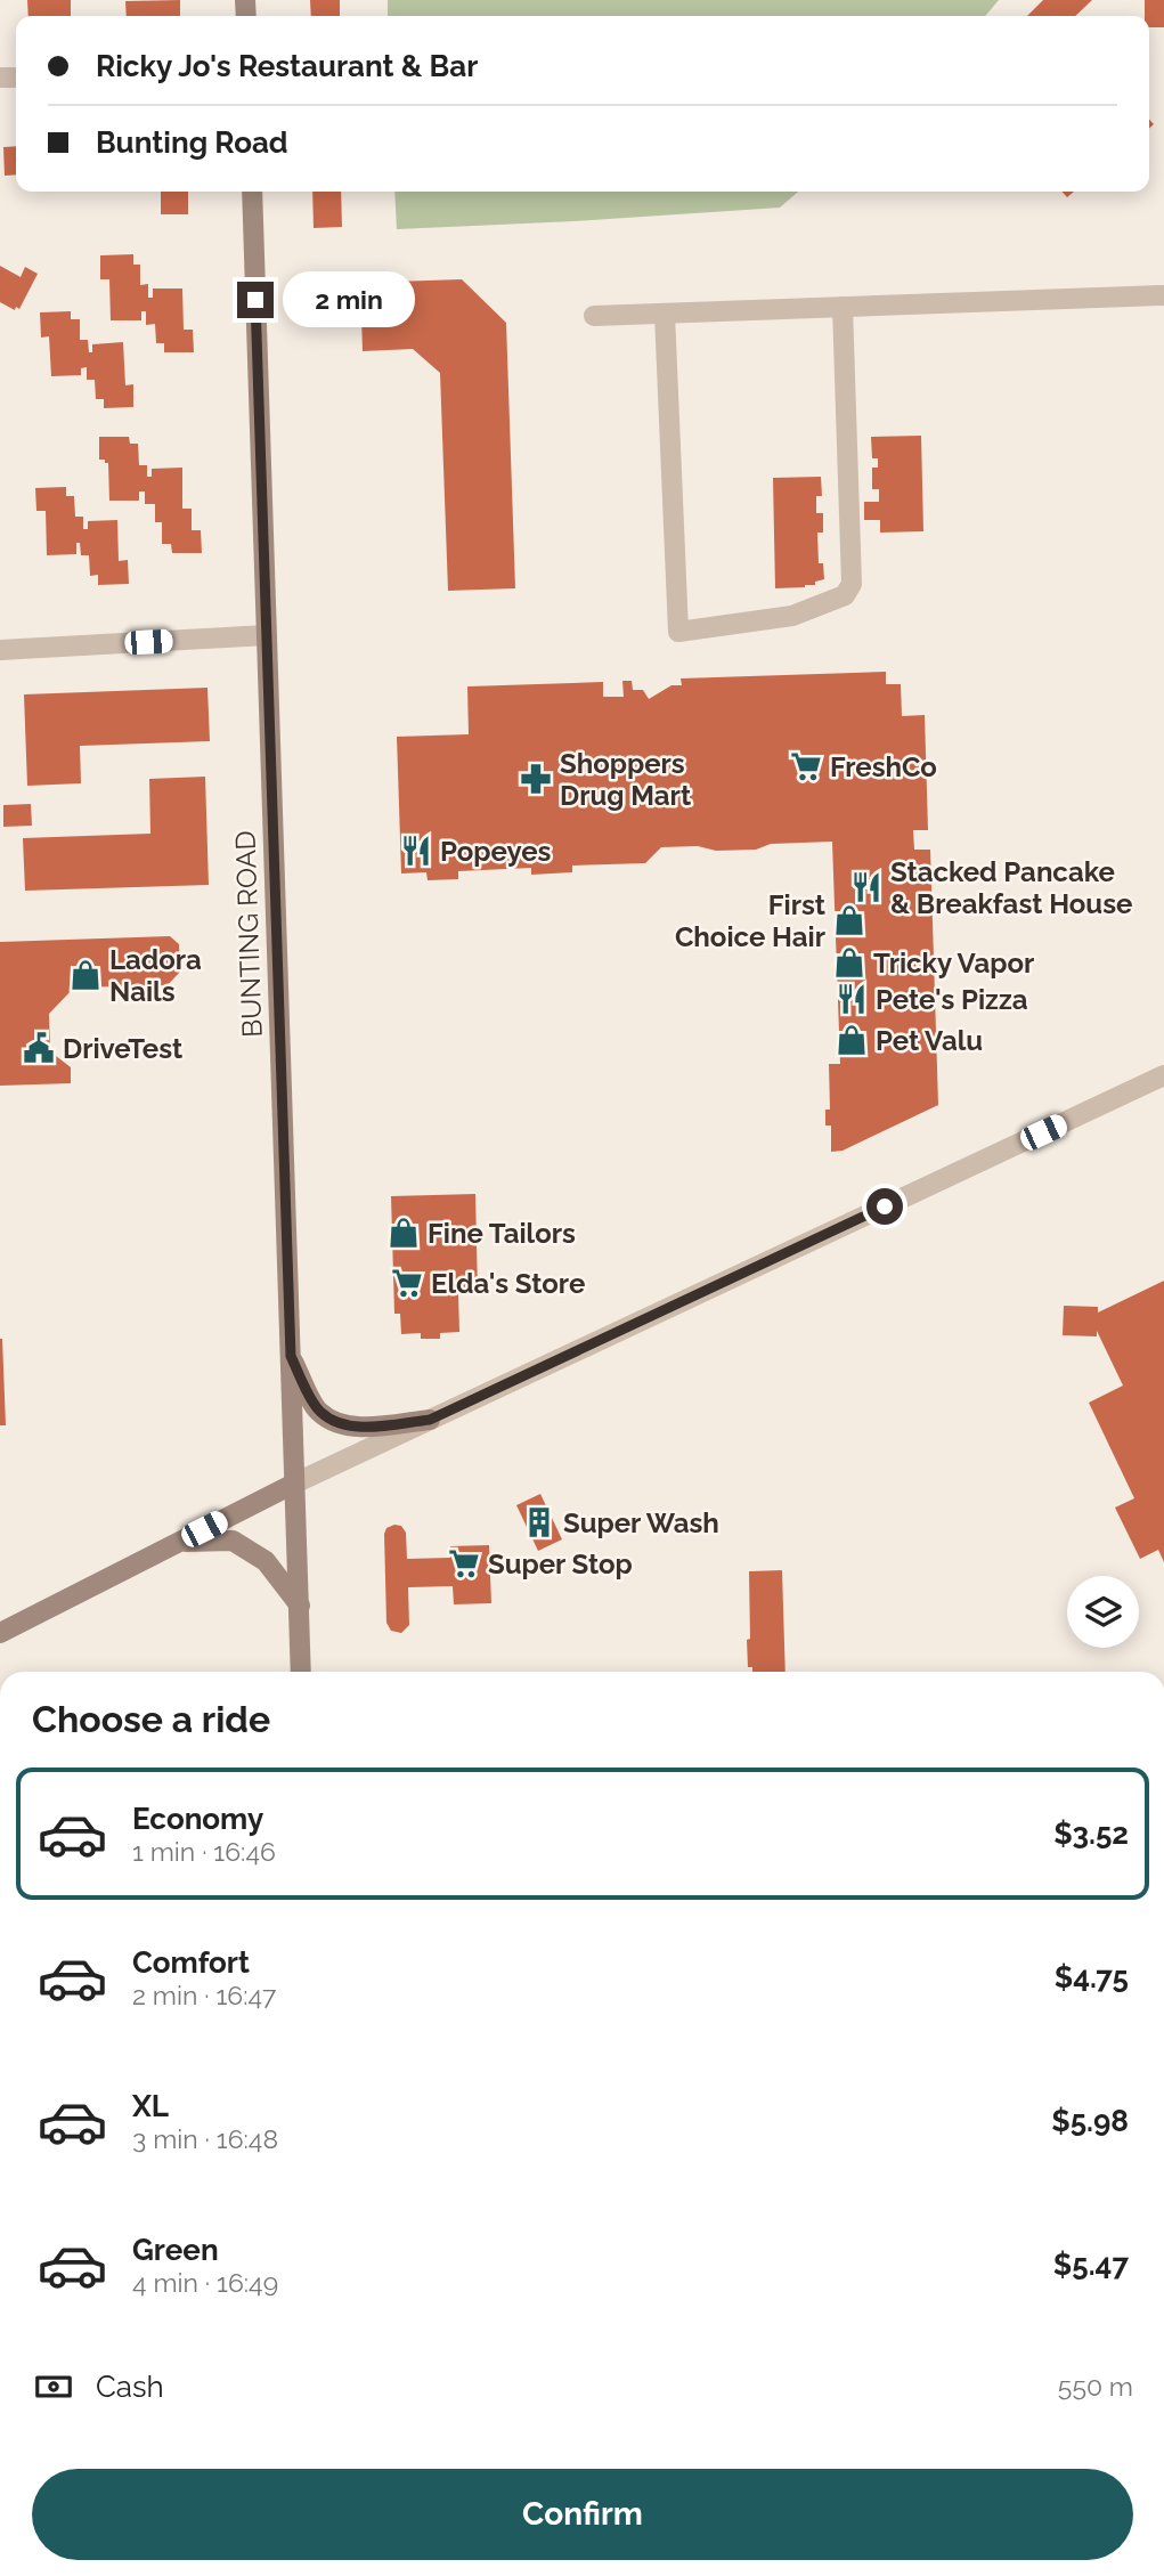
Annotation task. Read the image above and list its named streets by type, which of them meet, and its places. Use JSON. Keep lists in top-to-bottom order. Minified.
{"streets":{"main road":["BUNTING ROAD"]},"places":{"supermarket":["FreshCo","Elda's Store","Super Stop"],"pharmacy":["Shoppers Drug Mart"],"restaurant":["Popeyes","Stacked Pancake & Breakfast House","Pete's Pizza"],"shop":["First Choice Hair","Tricky Vapor","Ladora Nails","Pet Valu","Fine Tailors"],"public building":["DriveTest"],"building":["Super Wash"]},"page":{"banner":["Ricky Jo's Restaurant & Bar","Bunting Road"],"bubble":"2 min","heading":"Choose a ride","list":[{"name":"Economy","note":"1 min · 16:46","value":"$3.52"},{"name":"Comfort","note":"2 min · 16:47","value":"$4.75"},{"name":"XL","note":"3 min · 16:48","value":"$5.98"},{"name":"Green","note":"4 min · 16:49","value":"$5.47"}],"pay":["Cash","550 m"],"buttons":"Confirm"}}
